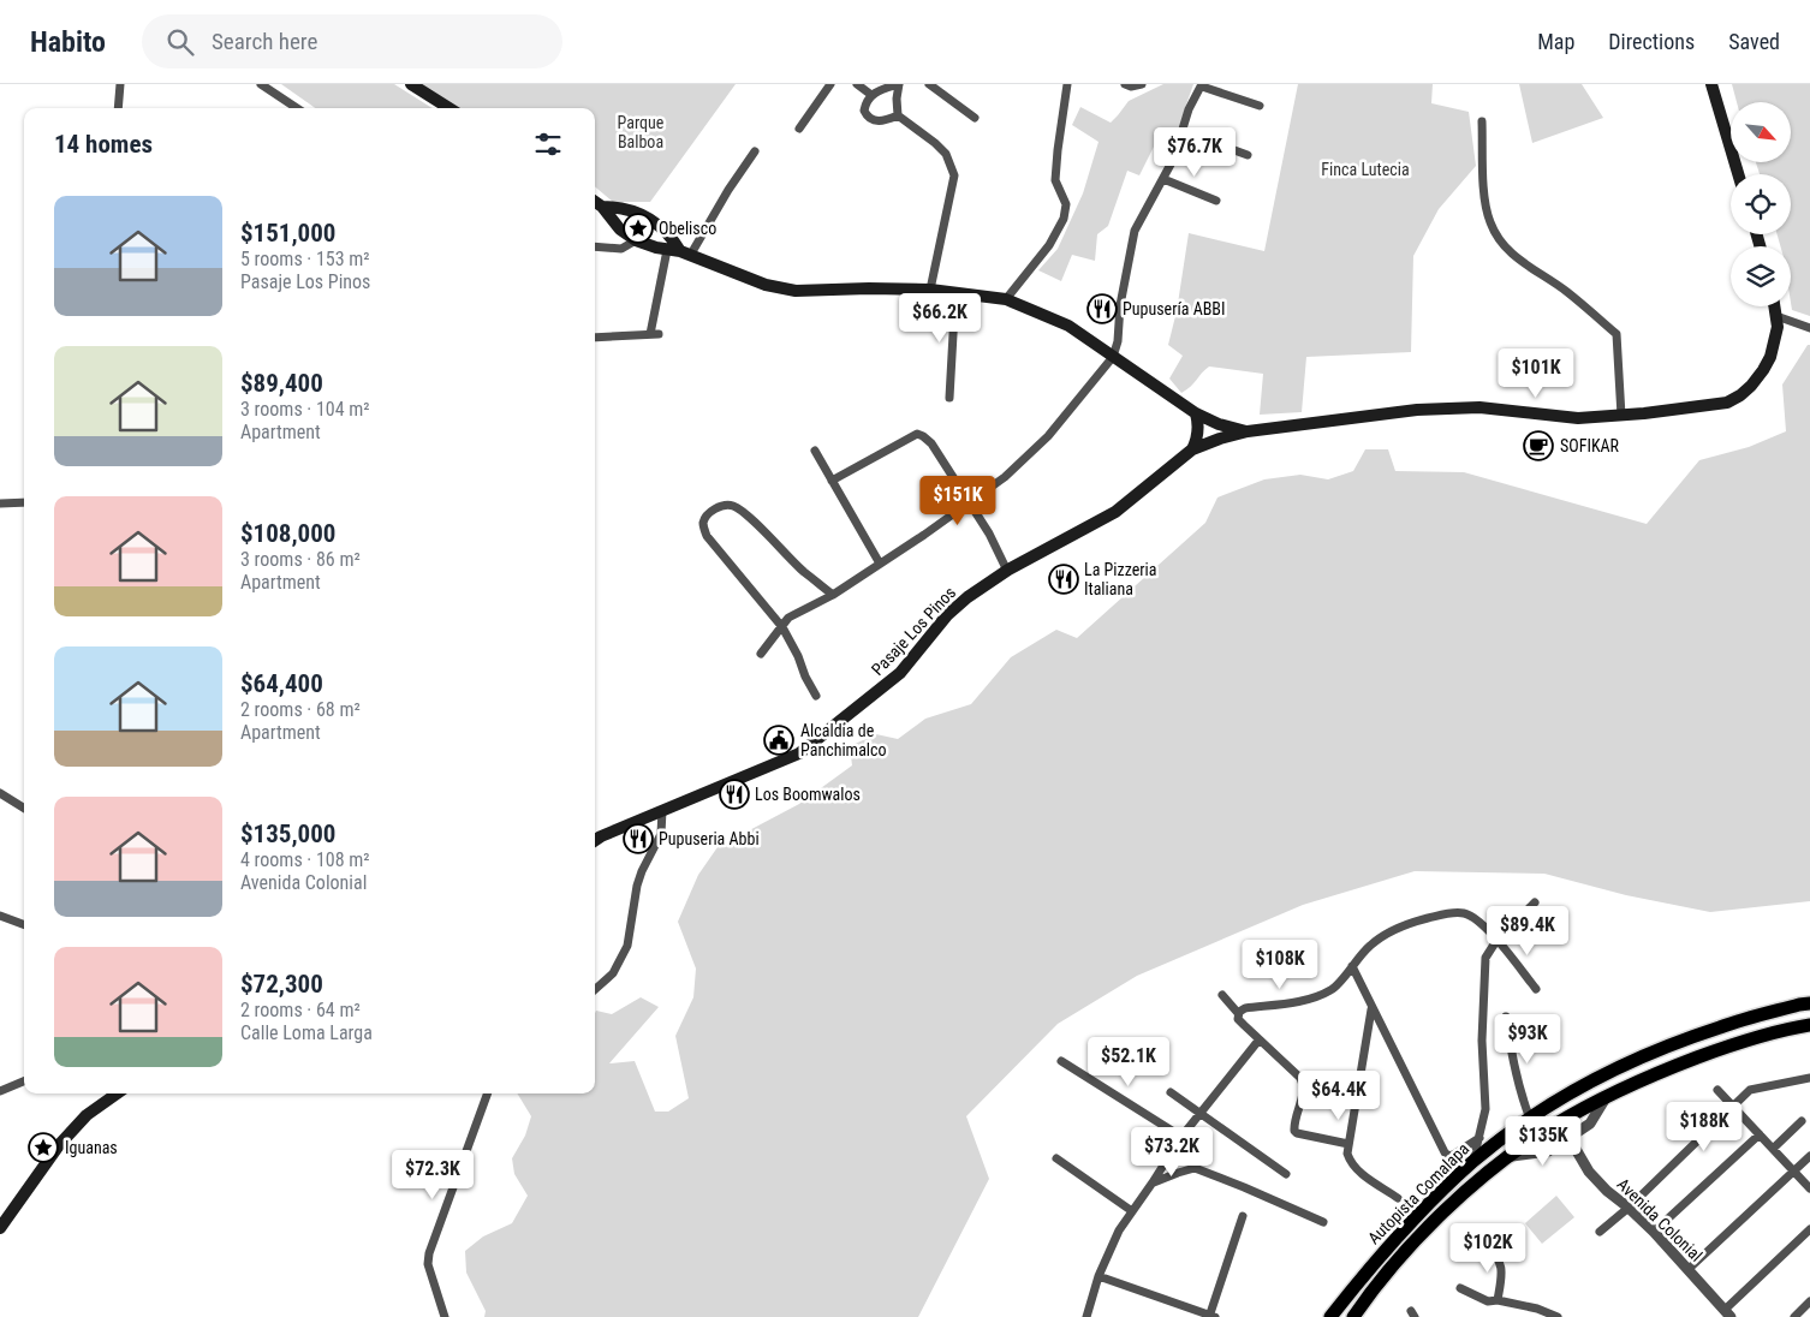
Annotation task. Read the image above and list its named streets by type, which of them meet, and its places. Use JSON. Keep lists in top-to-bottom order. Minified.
{"streets":{"highway":["Autopista Comalapa"],"main road":["Pasaje Los Pinos"],"street":["Avenida Colonial"]},"parks":["Parque Balboa","Finca Lutecia"],"places":{"place":["Obelisco","Iguanas"],"restaurant":["Pupusería ABBI","La Pizzeria Italiana","Los Boomwalos","Pupuseria Abbi"],"cafe":["SOFIKAR"],"public building":["Alcaldia de Panchimalco"]},"north":"bottom right","page":{"header":"Habito","search":"Search here","nav":["Map","Directions","Saved"],"heading":"14 homes","price":["$76.7K","$66.2K","$101K","$151K","$89.4K","$108K","$93K","$52.1K","$64.4K","$188K","$135K","$73.2K","$72.3K","$102K"],"list":[{"name":"$151,000","note":"5 rooms · 153 m² · Pasaje Los Pinos"},{"name":"$89,400","note":"3 rooms · 104 m² · Apartment"},{"name":"$108,000","note":"3 rooms · 86 m² · Apartment"},{"name":"$64,400","note":"2 rooms · 68 m² · Apartment"},{"name":"$135,000","note":"4 rooms · 108 m² · Avenida Colonial"},{"name":"$72,300","note":"2 rooms · 64 m² · Calle Loma Larga"}]}}
